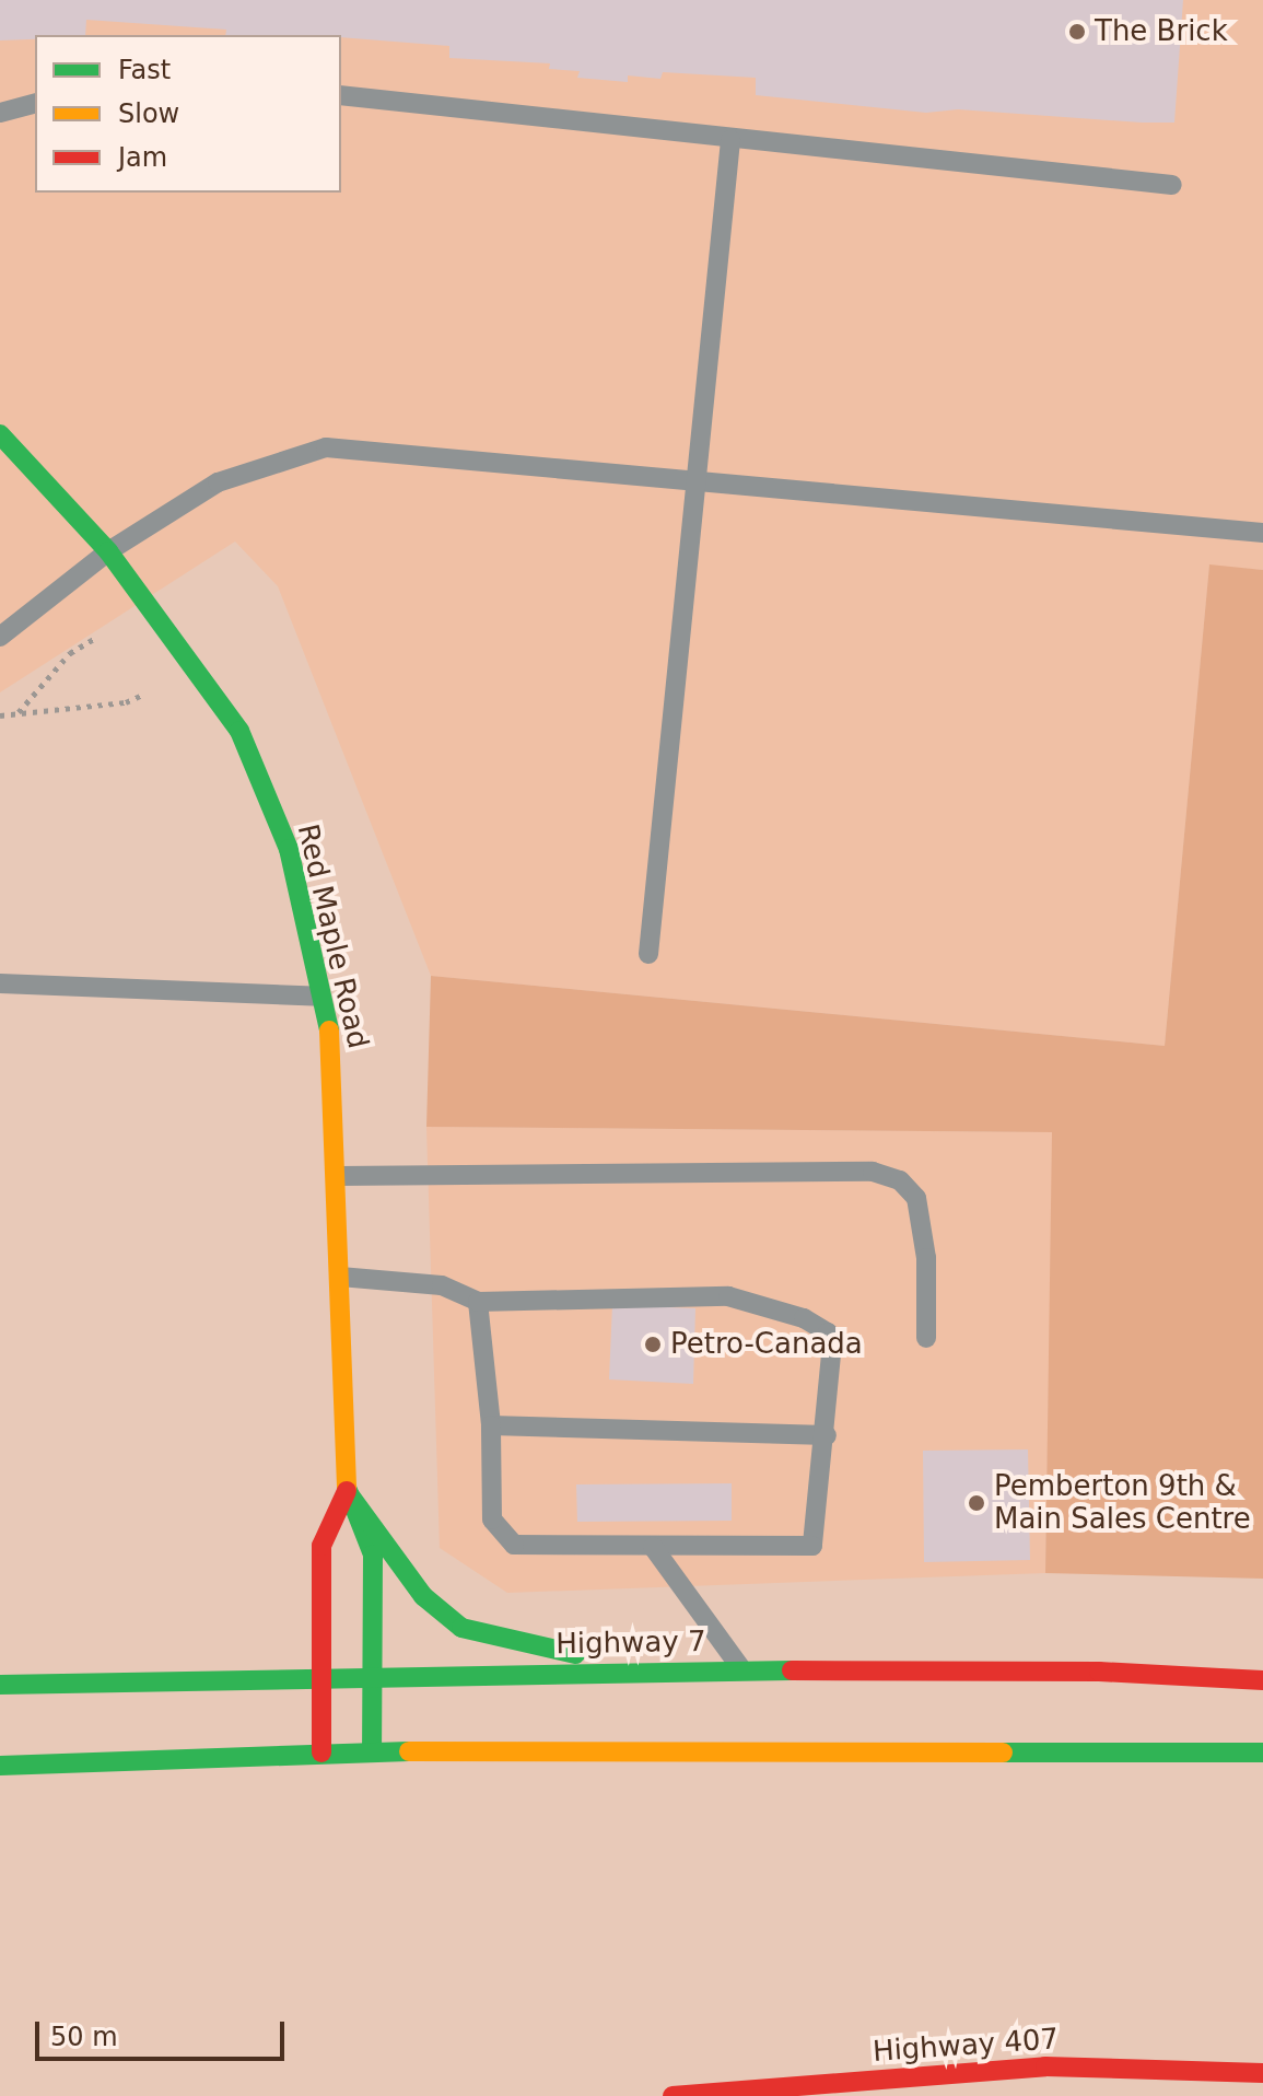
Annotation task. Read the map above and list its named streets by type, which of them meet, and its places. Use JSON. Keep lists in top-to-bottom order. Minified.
{"streets":{"main road":["Red Maple Road","Highway 7","Highway 407"]},"crossings":[["Red Maple Road","Highway 7"]],"places":["The Brick","Petro-Canada","Pemberton 9th & Main Sales Centre"],"legend":["Fast","Slow","Jam"],"scale_bar":"50 m"}
